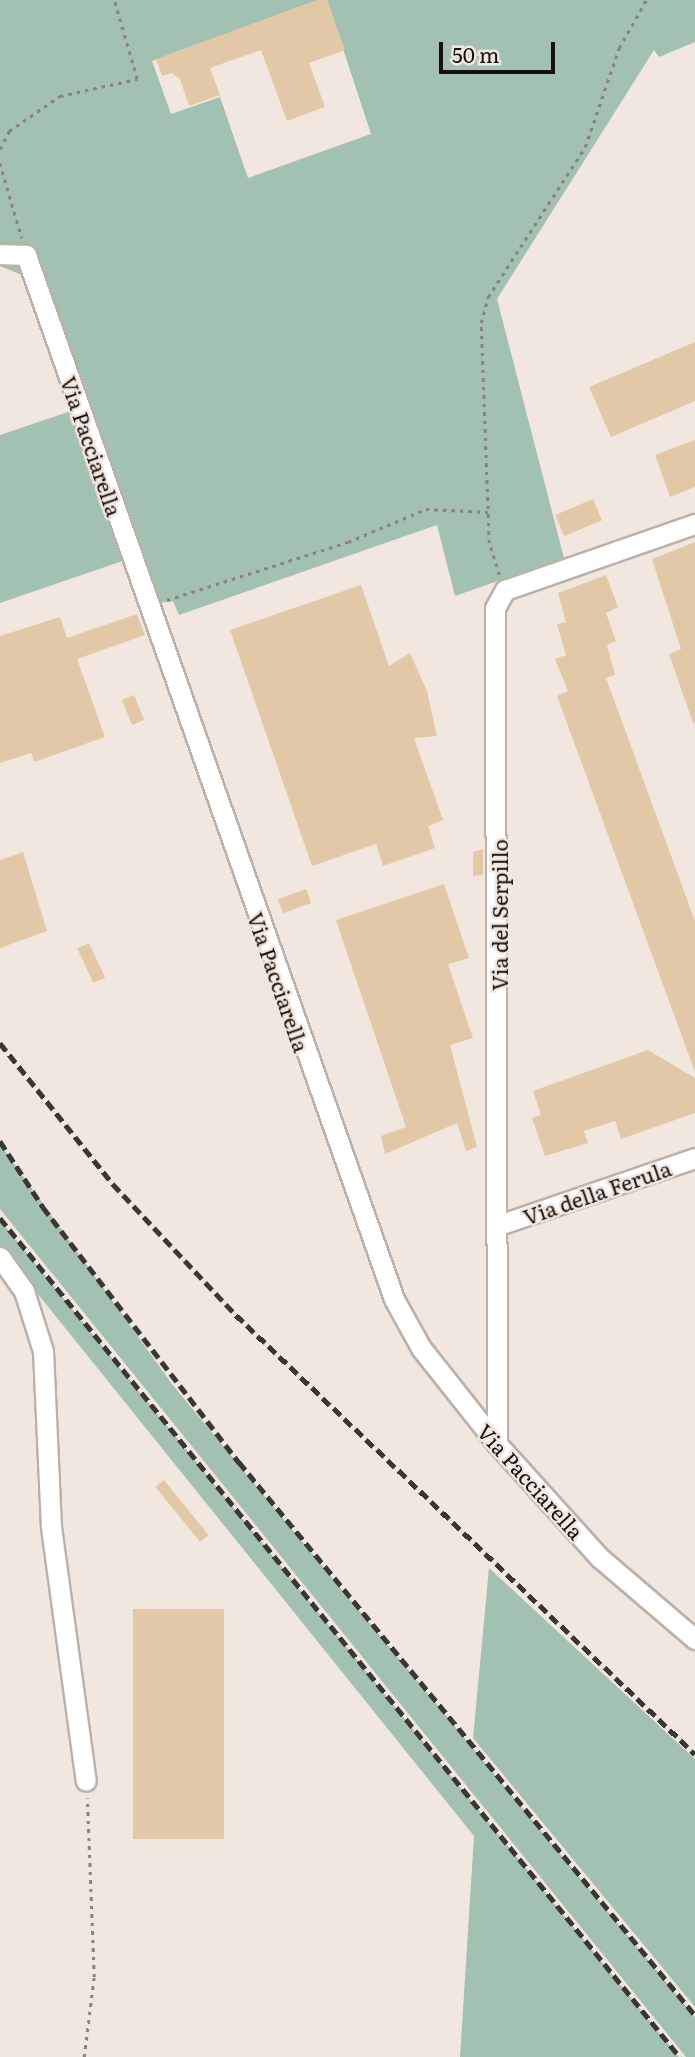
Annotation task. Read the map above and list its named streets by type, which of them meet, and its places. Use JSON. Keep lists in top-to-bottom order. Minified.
{"streets":{"street":["Via Pacciarella","Via del Serpillo","Via della Ferula"]},"crossings":[["Via Pacciarella","Via del Serpillo"],["Via del Serpillo","Via della Ferula"]],"scale_bar":"50 m"}
